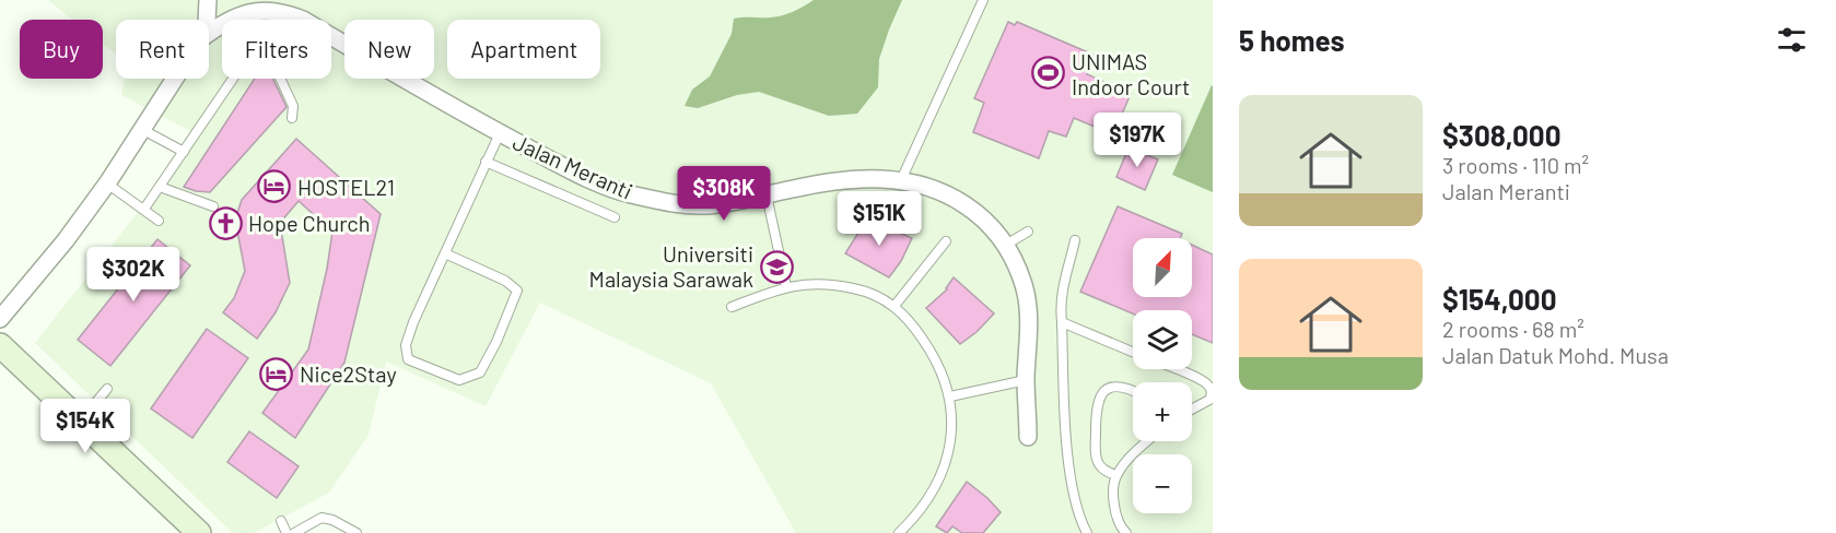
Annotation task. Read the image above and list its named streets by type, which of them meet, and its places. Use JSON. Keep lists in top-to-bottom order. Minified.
{"streets":{"street":["Jalan Meranti"]},"places":{"sports":["UNIMAS Indoor Court"],"hotel":["HOSTEL21","Nice2Stay"],"church":["Hope Church"],"school or university":["Universiti Malaysia Sarawak"]},"north":"top right","page":{"heading":"5 homes","chip":["Buy","Rent","Filters","New","Apartment"],"list":[{"name":"$308,000","note":"3 rooms · 110 m² · Jalan Meranti"},{"name":"$154,000","note":"2 rooms · 68 m² · Jalan Datuk Mohd. Musa"}],"price":["$197K","$308K","$151K","$302K","$154K"],"map_buttons":["+","−"]}}
